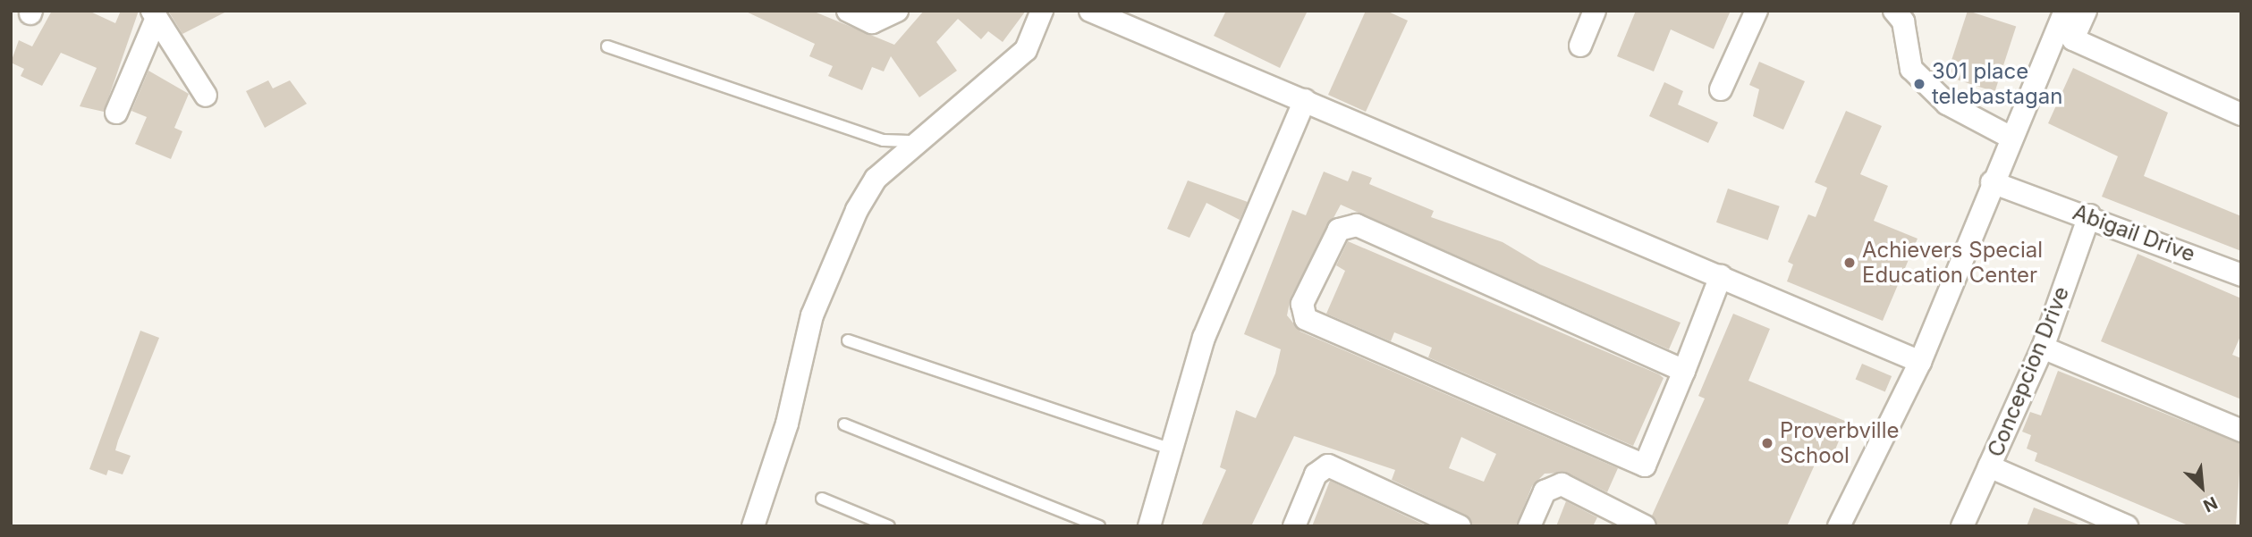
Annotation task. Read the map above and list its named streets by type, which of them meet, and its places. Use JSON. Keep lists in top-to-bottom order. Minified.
{"streets":{"street":["Abigail Drive","Concepcion Drive"]},"crossings":[["Abigail Drive","Concepcion Drive"]],"places":["301 place telebastagan","Achievers Special Education Center","Proverbville School"],"north":"bottom right"}
